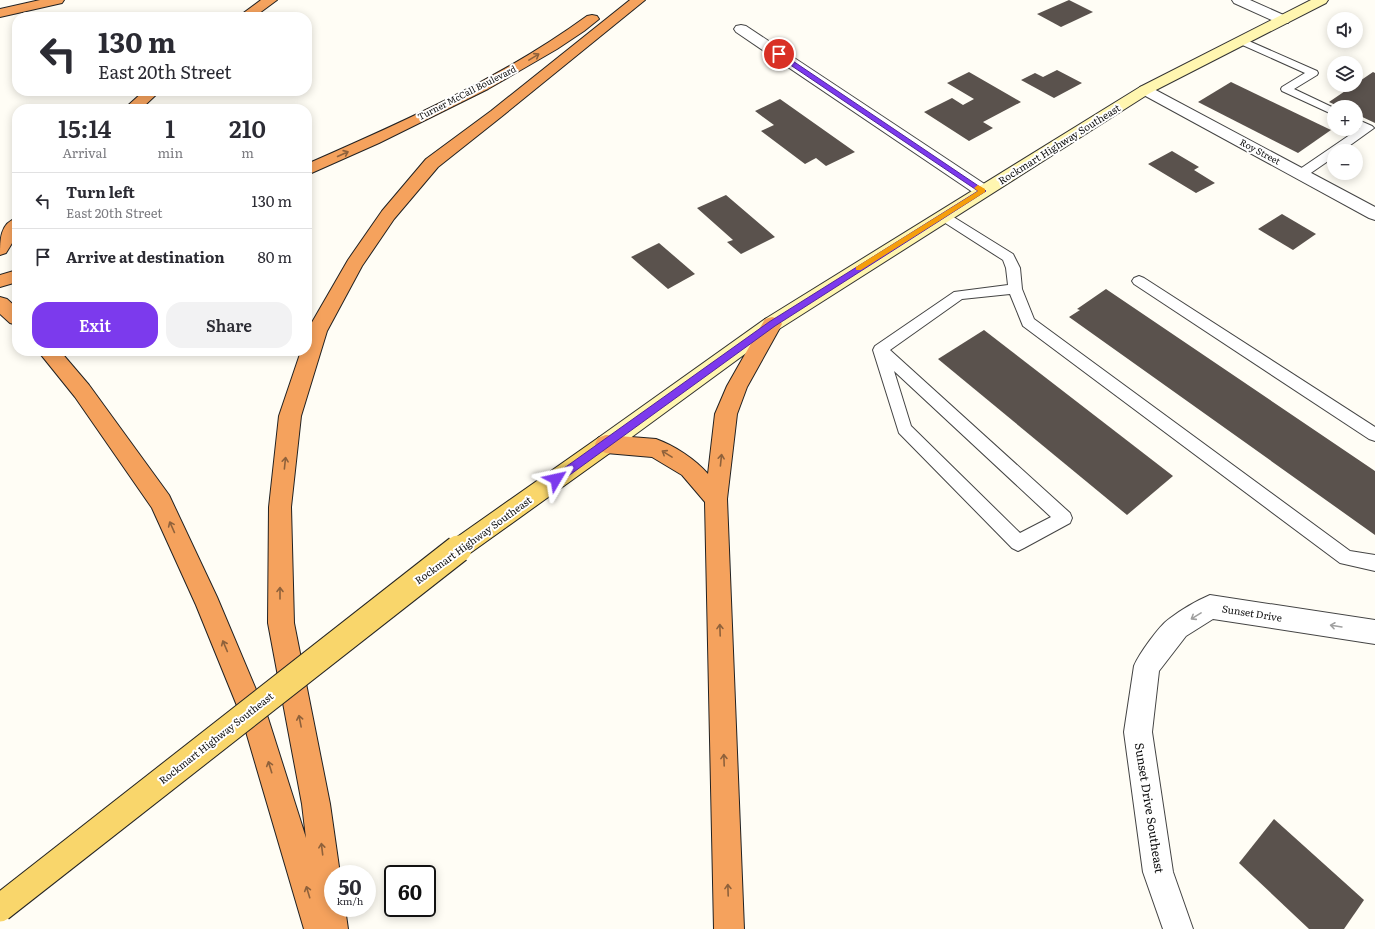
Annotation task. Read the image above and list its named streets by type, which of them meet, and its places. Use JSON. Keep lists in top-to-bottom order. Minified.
{"streets":{"highway":["Turner McCall Boulevard"],"main road":["Rockmart Highway Southeast"],"street":["Roy Street","Sunset Drive","Sunset Drive Southeast"]},"crossings":[["Rockmart Highway Southeast","Roy Street"],["Sunset Drive","Sunset Drive Southeast"]],"one_way":["Sunset Drive"],"page":{"map_buttons":["+","−"],"turn":["130 m","East 20th Street"],"eta":["15:14","Arrival","1","min","210","m"],"list":[{"name":"Turn left","note":"East 20th Street","value":"130 m"},{"name":"Arrive at destination","value":"80 m"}],"buttons":["Exit","Share"],"speed":"50 km/h","limit":"60"}}
